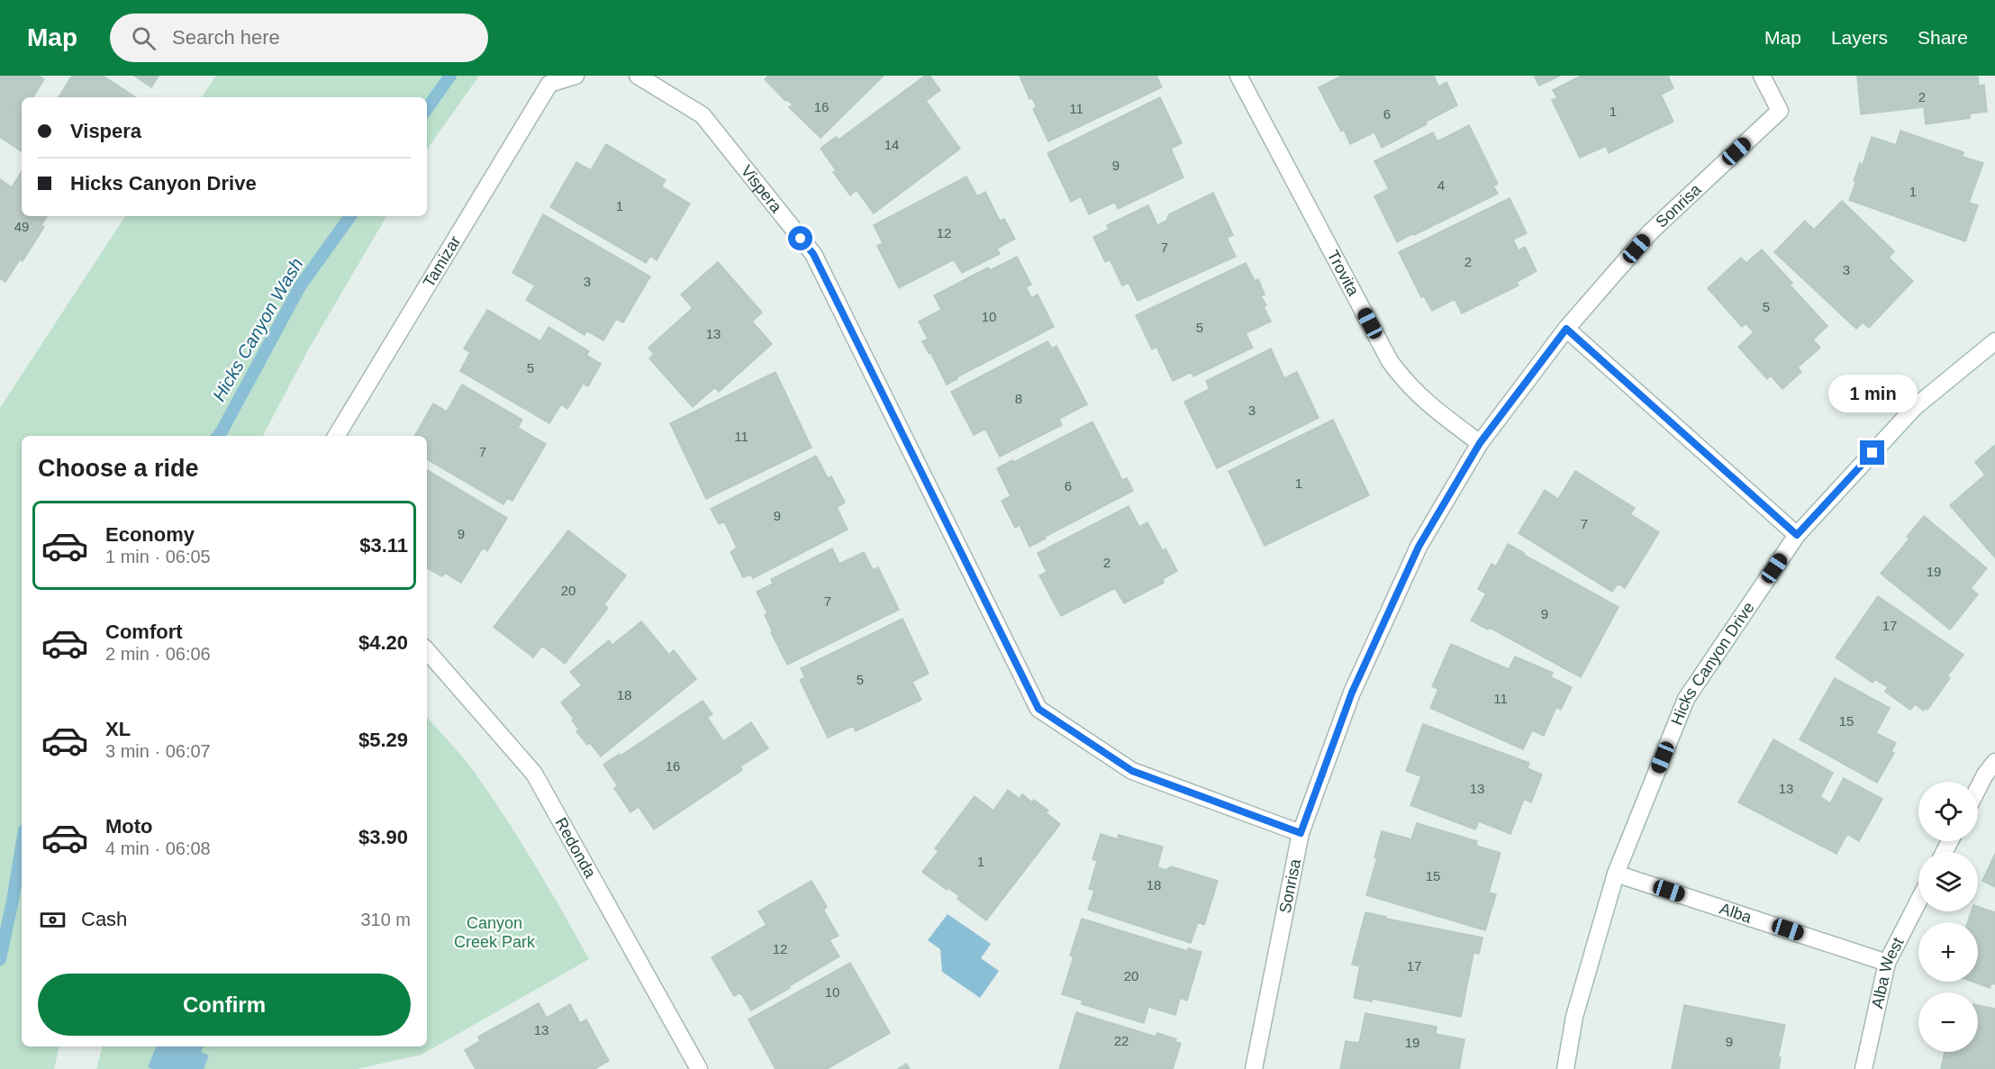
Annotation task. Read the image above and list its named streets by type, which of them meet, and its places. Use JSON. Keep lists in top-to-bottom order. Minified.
{"streets":{"street":["Vispera","Sonrisa","Tamizar","Trovita","Hicks Canyon Drive","Redonda","Alba","Alba West"]},"crossings":[["Vispera","Sonrisa"],["Sonrisa","Trovita"],["Hicks Canyon Drive","Alba"],["Alba","Alba West"]],"water":["Hicks Canyon Wash"],"parks":["Canyon Creek Park"],"house_numbers":["2","16","11","1","6","14","9","4","1","1","49","12","7","2","3","3","5","10","5","13","5","8","3","11","7","1","6","9","7","9","2","19","20","7","9","17","5","18","11","15","16","13","13","1","15","18","12","17","20","10","13","22","9","19"],"page":{"header":"Map","search":"Search here","nav":["Map","Layers","Share"],"banner":["Vispera","Hicks Canyon Drive"],"bubble":"1 min","heading":"Choose a ride","list":[{"name":"Economy","note":"1 min · 06:05","value":"$3.11"},{"name":"Comfort","note":"2 min · 06:06","value":"$4.20"},{"name":"XL","note":"3 min · 06:07","value":"$5.29"},{"name":"Moto","note":"4 min · 06:08","value":"$3.90"}],"map_buttons":["+","−"],"pay":["Cash","310 m"],"buttons":"Confirm"}}
